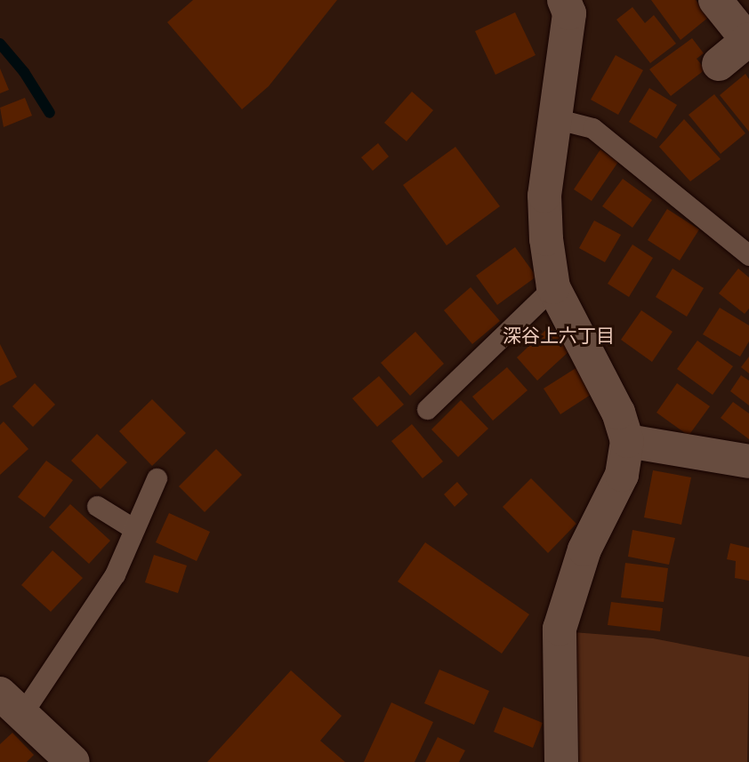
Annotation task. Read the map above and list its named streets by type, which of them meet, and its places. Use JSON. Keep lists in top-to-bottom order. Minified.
{"districts":["深谷上六丁目"]}
